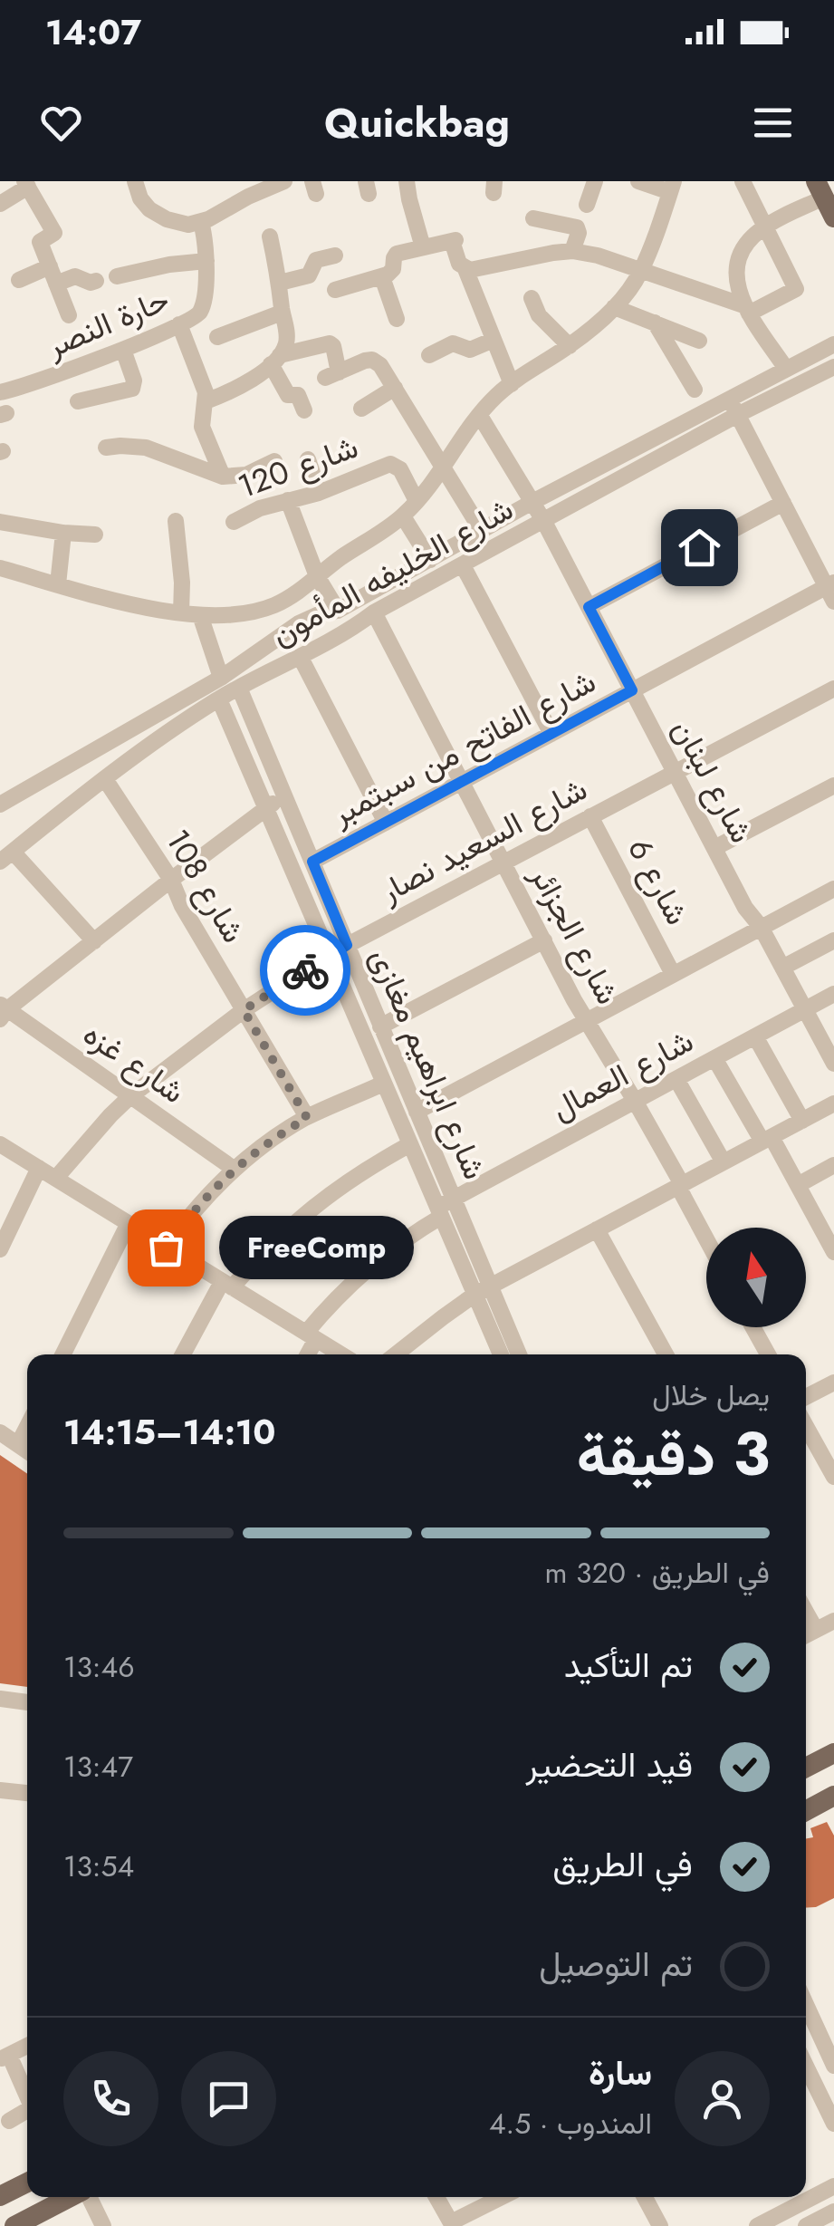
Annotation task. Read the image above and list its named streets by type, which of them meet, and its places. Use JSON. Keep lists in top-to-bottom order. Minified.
{"streets":{"street":["حارة النصر","شارع 120","شارع الخليفه المأمون","شارع الفاتح من سبتمبر","شارع لبنان","شارع السعيد نصار","شارع 6","شارع 108","شارع الجزائر","شارع غزه","شارع ابراهيم مغازى","شارع العمال"]},"crossings":[["شارع الخليفه المأمون","شارع لبنان"],["شارع الخليفه المأمون","شارع 108"],["شارع الخليفه المأمون","شارع الجزائر"],["شارع الخليفه المأمون","شارع ابراهيم مغازى"],["شارع الفاتح من سبتمبر","شارع لبنان"],["شارع الفاتح من سبتمبر","شارع الجزائر"],["شارع الفاتح من سبتمبر","شارع ابراهيم مغازى"],["شارع لبنان","شارع السعيد نصار"],["شارع لبنان","شارع العمال"],["شارع السعيد نصار","شارع 6"],["شارع السعيد نصار","شارع 108"],["شارع السعيد نصار","شارع الجزائر"],["شارع السعيد نصار","شارع غزه"],["شارع السعيد نصار","شارع ابراهيم مغازى"],["شارع الجزائر","شارع العمال"],["شارع ابراهيم مغازى","شارع العمال"]],"places":["FreeComp"],"north":"top","page":{"status":"14:07","header":"Quickbag","bubble":"FreeComp","heading":["3 دقيقة","يصل خلال","14:10–14:15"],"panel":["سارة","المندوب · 4.5"],"bar":"في الطريق · 320 m","list":[["تم التأكيد","13:46"],["قيد التحضير","13:47"],["في الطريق","13:54"],"تم التوصيل"]}}
